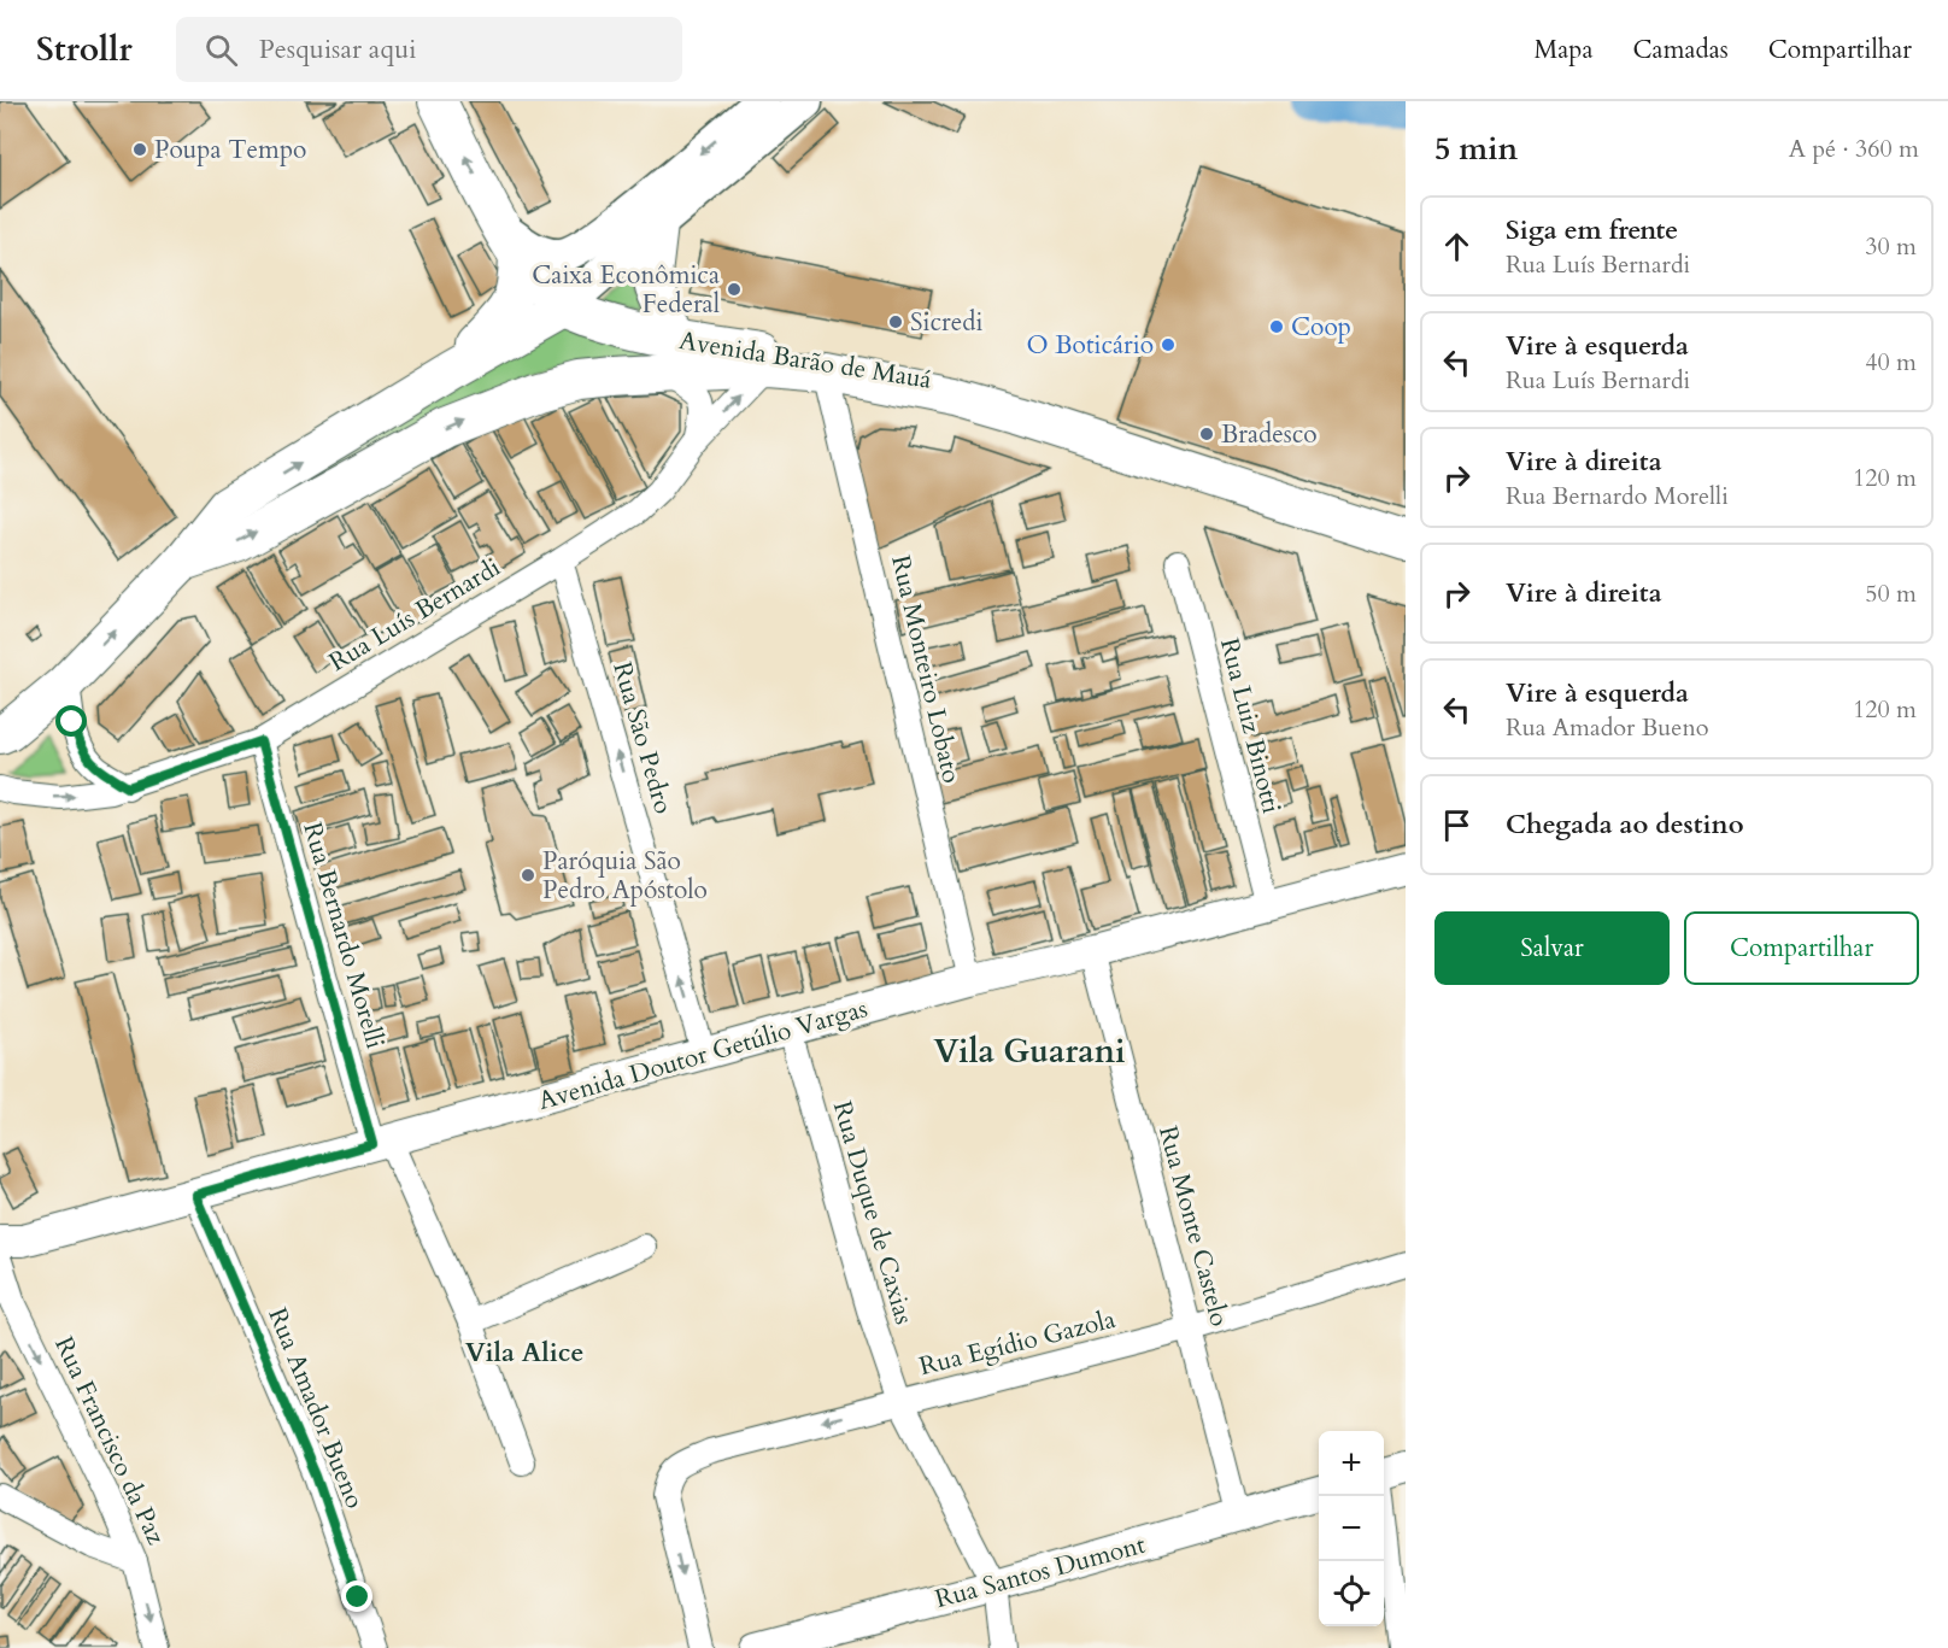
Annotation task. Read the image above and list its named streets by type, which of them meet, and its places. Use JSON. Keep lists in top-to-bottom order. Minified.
{"streets":{"main road":["Avenida Barão de Mauá"],"street":["Rua Luís Bernardi","Rua Monteiro Lobato","Rua Luiz Binotti","Rua São Pedro","Rua Bernardo Morelli","Avenida Doutor Getúlio Vargas","Rua Duque de Caxias","Rua Monte Castelo","Rua Egídio Gazola","Rua Amador Bueno","Rua Francisco da Paz","Rua Santos Dumont"]},"crossings":[["Avenida Barão de Mauá","Rua Luís Bernardi"],["Avenida Barão de Mauá","Rua Monteiro Lobato"],["Rua Luís Bernardi","Rua São Pedro"],["Rua Luís Bernardi","Rua Bernardo Morelli"],["Rua Monteiro Lobato","Avenida Doutor Getúlio Vargas"],["Rua Luiz Binotti","Avenida Doutor Getúlio Vargas"],["Rua São Pedro","Avenida Doutor Getúlio Vargas"],["Rua Bernardo Morelli","Avenida Doutor Getúlio Vargas"],["Avenida Doutor Getúlio Vargas","Rua Duque de Caxias"],["Avenida Doutor Getúlio Vargas","Rua Monte Castelo"],["Avenida Doutor Getúlio Vargas","Rua Amador Bueno"],["Rua Duque de Caxias","Rua Egídio Gazola"],["Rua Duque de Caxias","Rua Santos Dumont"],["Rua Monte Castelo","Rua Egídio Gazola"],["Rua Monte Castelo","Rua Santos Dumont"]],"one_way":["Rua São Pedro","Rua Francisco da Paz"],"districts":["Vila Guarani","Vila Alice"],"places":["Poupa Tempo","Caixa Econômica Federal","Sicredi","Coop","O Boticário","Bradesco","Paróquia São Pedro Apóstolo"],"page":{"header":"Strollr","search":"Pesquisar aqui","nav":["Mapa","Camadas","Compartilhar"],"heading":["5 min","A pé · 360 m"],"list":[["Siga em frente","Rua Luís Bernardi","30 m"],["Vire à esquerda","Rua Luís Bernardi","40 m"],["Vire à direita","Rua Bernardo Morelli","120 m"],["Vire à direita","50 m"],["Vire à esquerda","Rua Amador Bueno","120 m"],"Chegada ao destino"],"buttons":["Salvar","Compartilhar"],"map_buttons":["+","−"]}}
